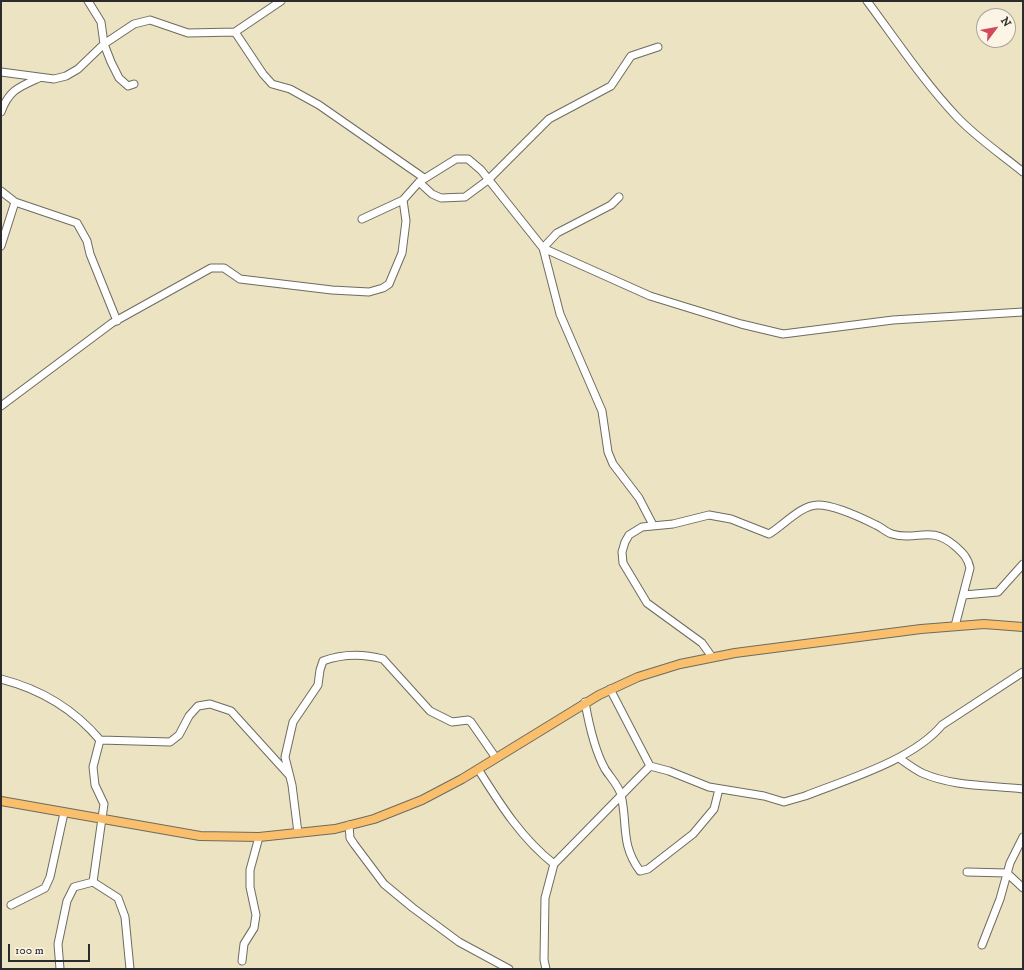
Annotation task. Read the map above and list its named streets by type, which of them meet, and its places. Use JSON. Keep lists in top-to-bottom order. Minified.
{"scale_bar":"100 m","north":"top right"}
